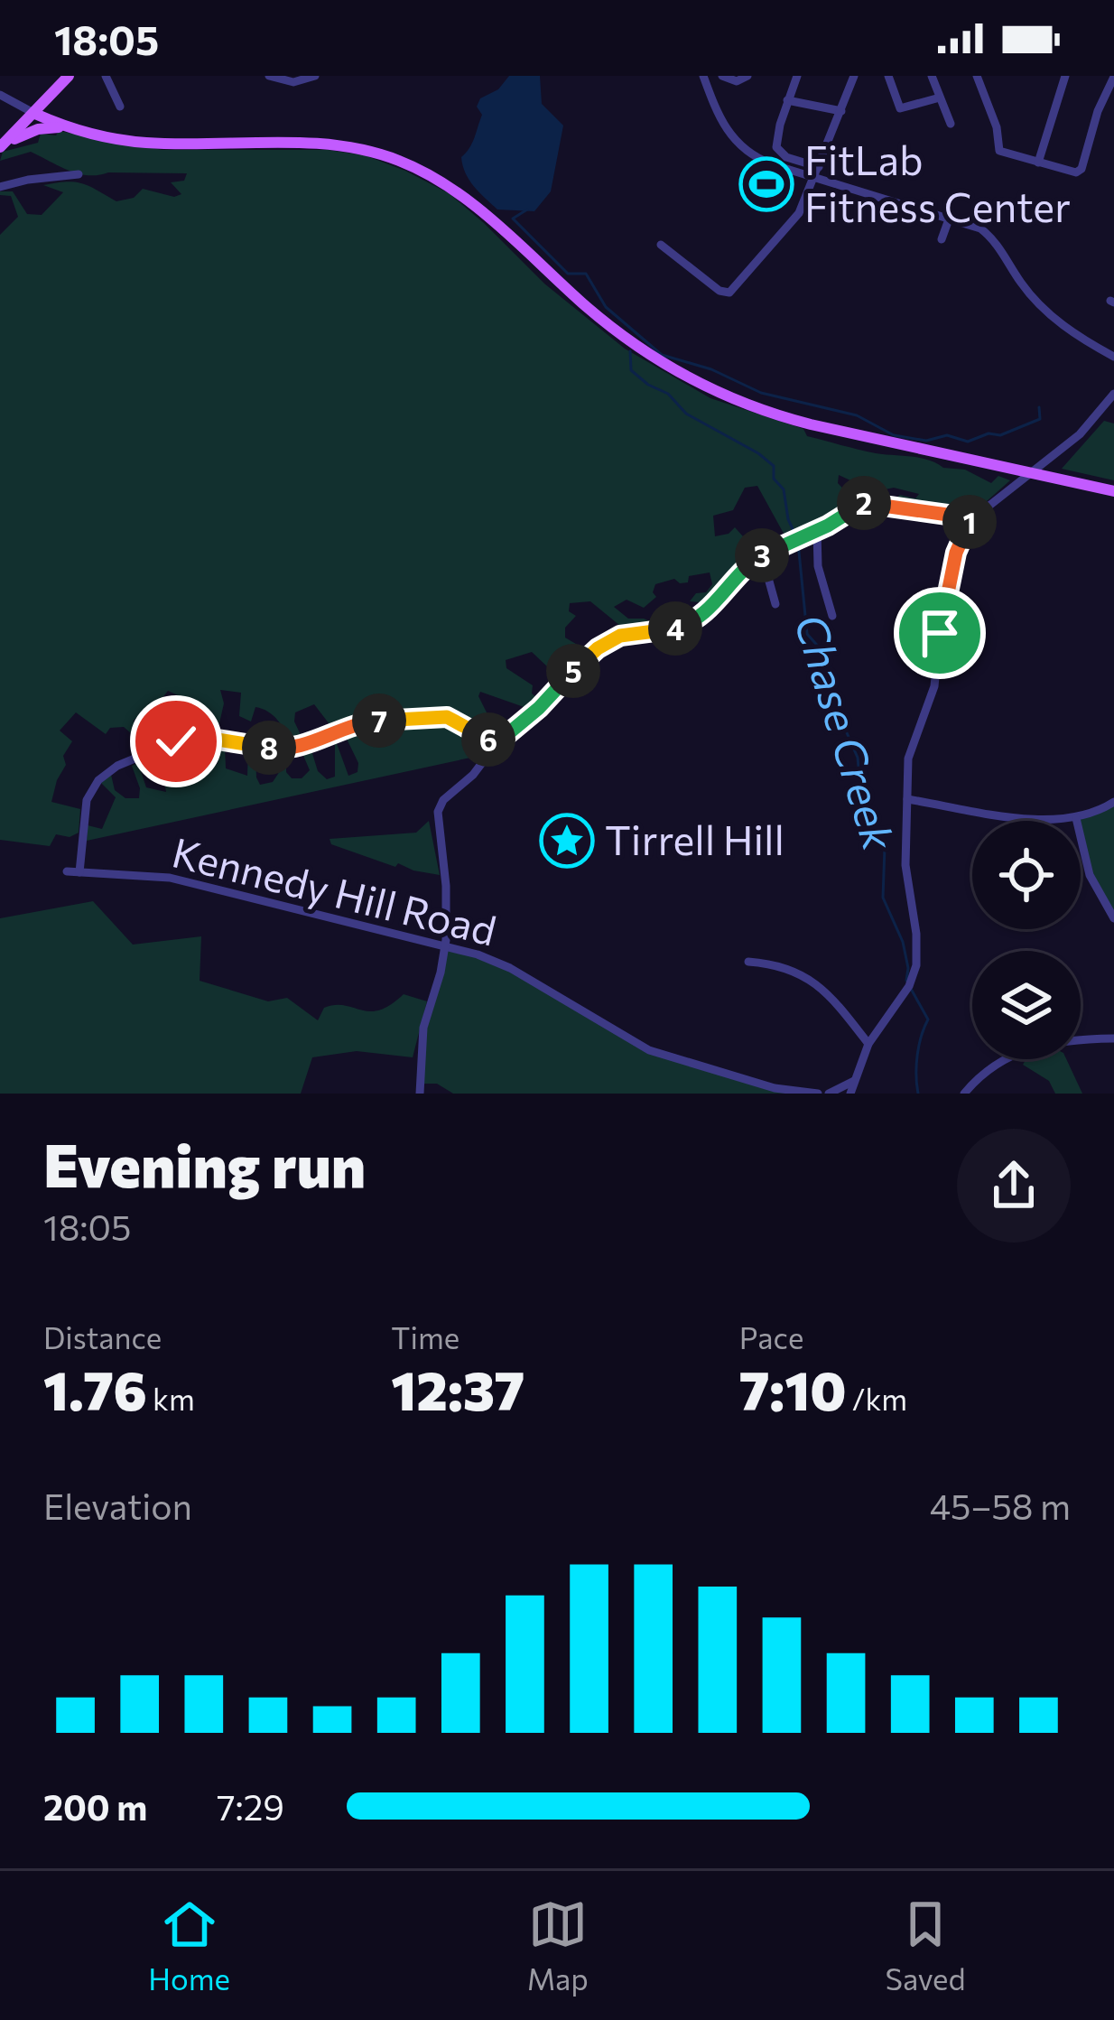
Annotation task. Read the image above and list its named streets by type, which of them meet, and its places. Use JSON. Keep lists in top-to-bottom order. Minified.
{"streets":{"street":["Kennedy Hill Road"]},"water":["Chase Creek"],"places":{"sports":["FitLab Fitness Center"],"place":["Tirrell Hill"]},"page":{"status":"18:05","pins":["2","1","3","4","5","7","6","8"],"heading":["Evening run","18:05"],"stats":[["Distance","1.76 km"],["Time","12:37"],["Pace","7:10 /km"]],"chart":["Elevation","45–58 m"],"list":[{"name":"200 m","note":"7:29"}],"tabs":["Home","Map","Saved"]}}
